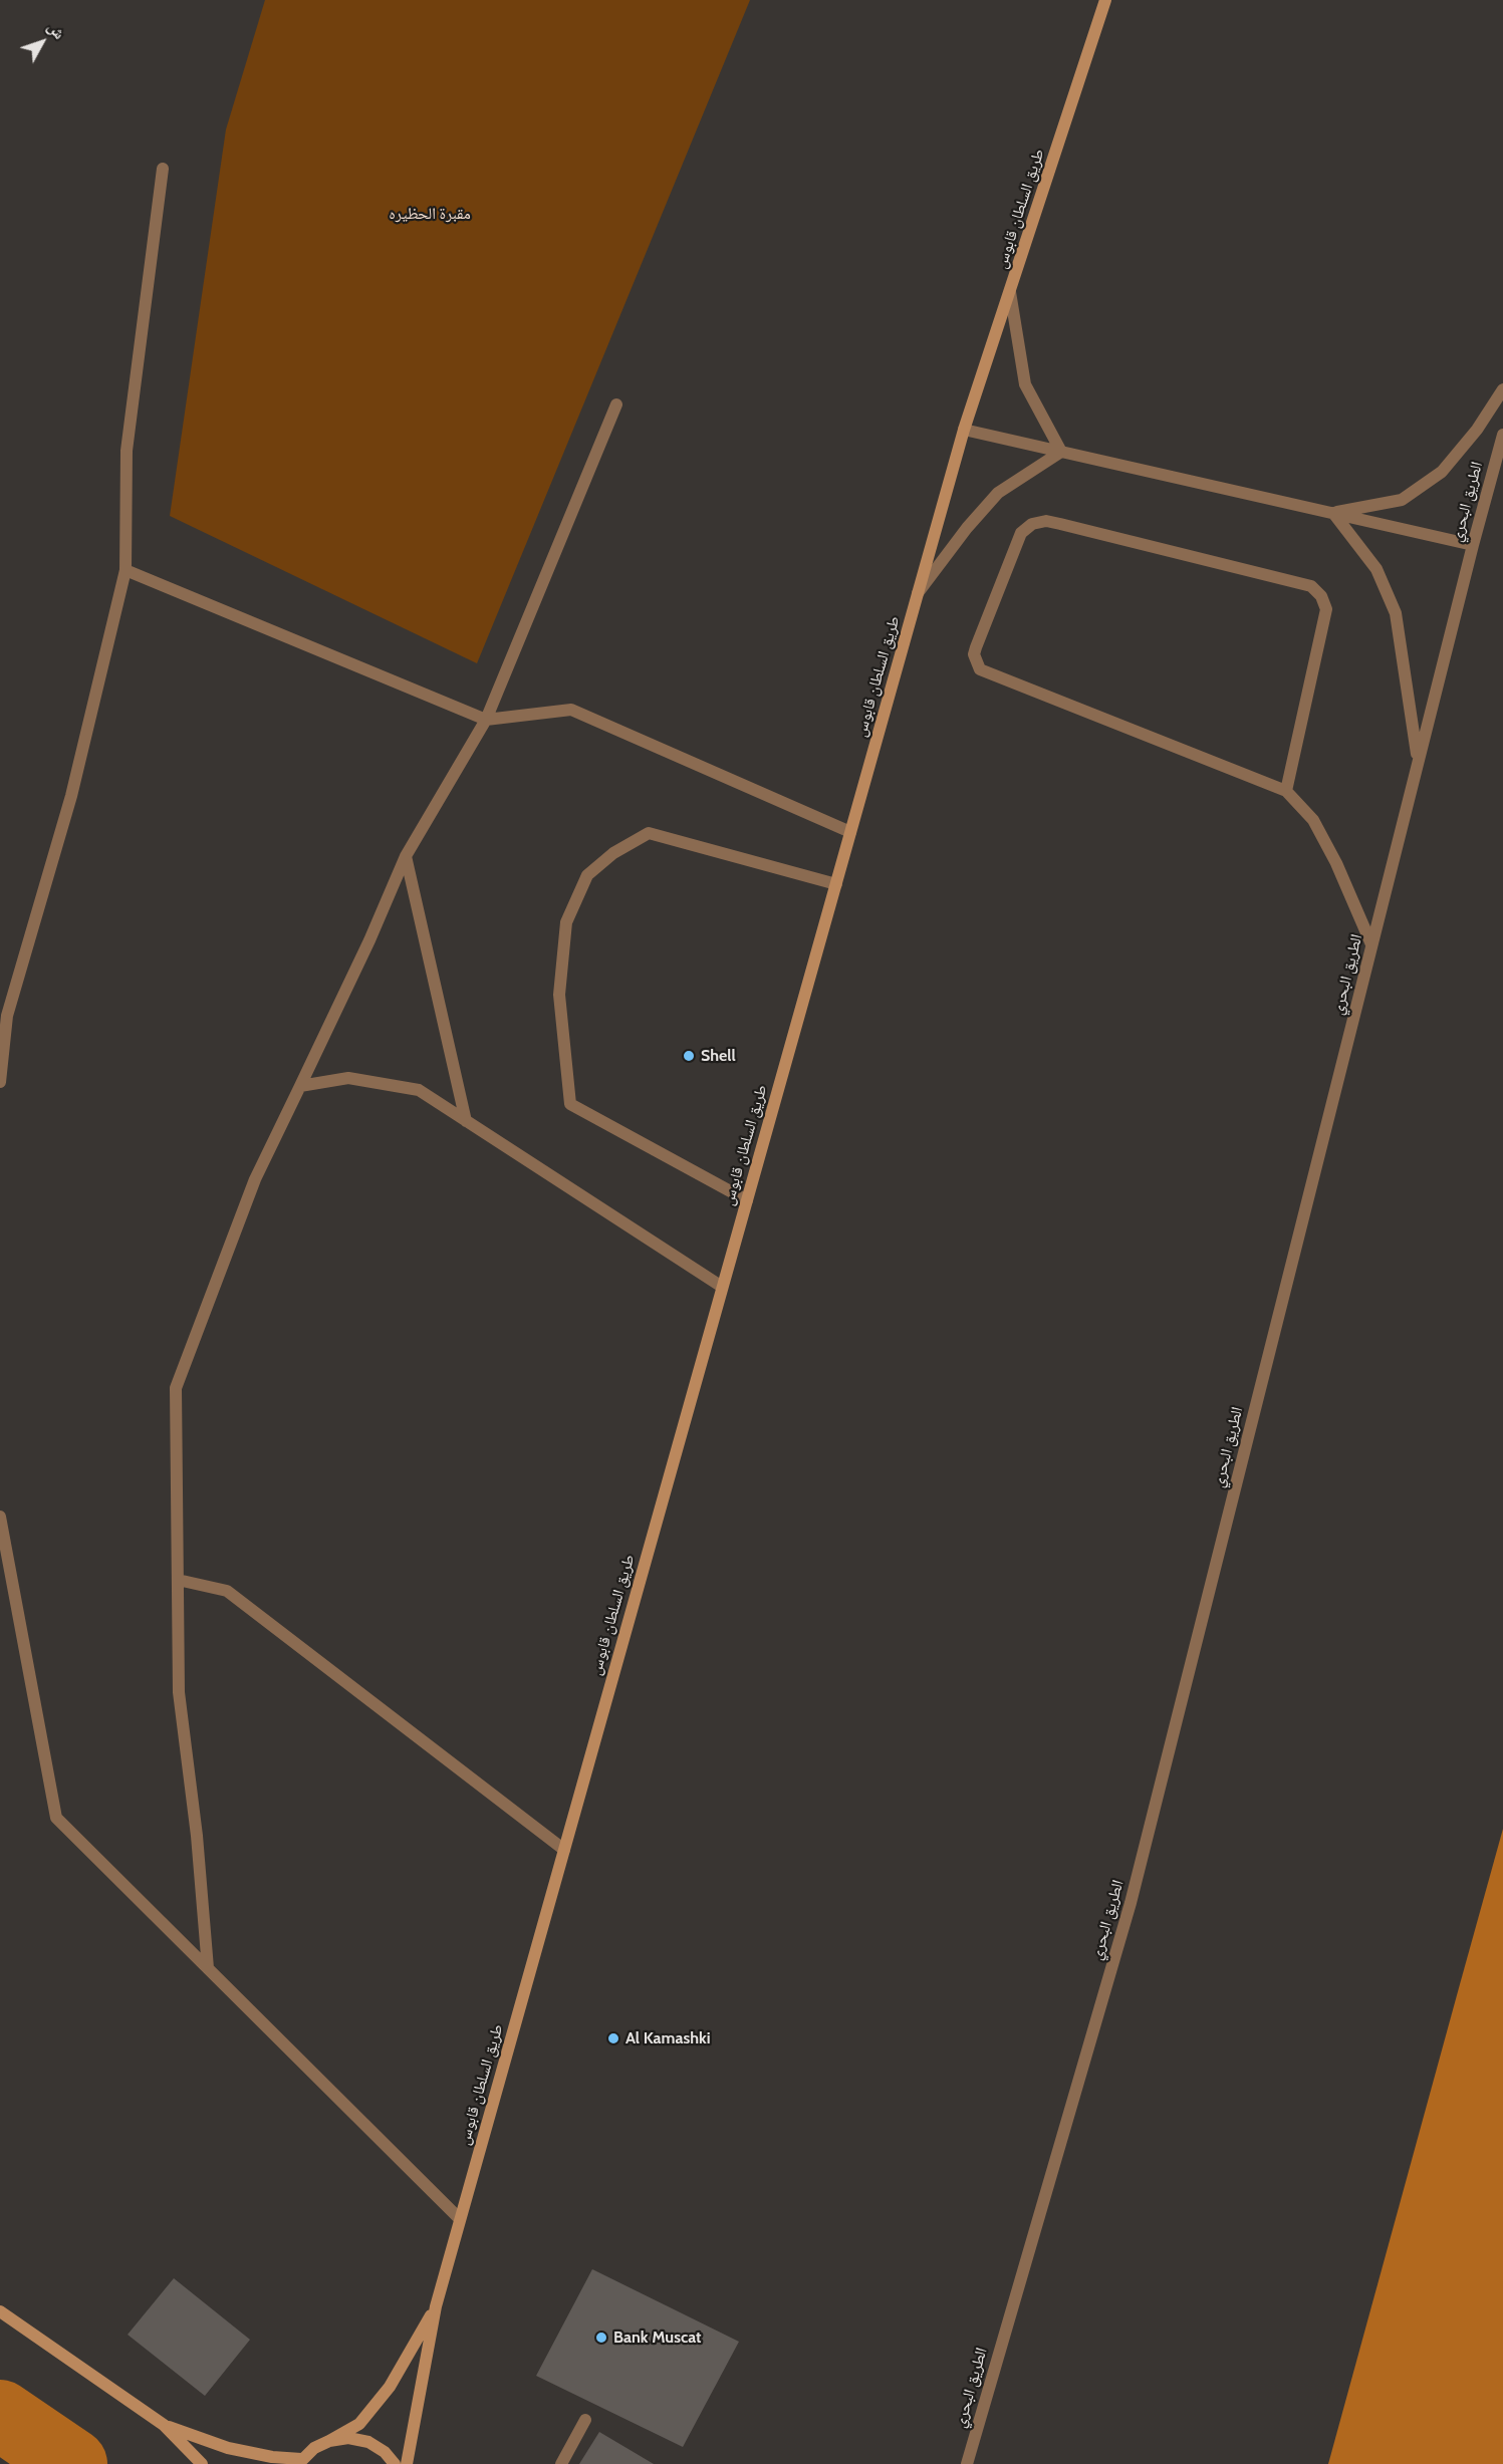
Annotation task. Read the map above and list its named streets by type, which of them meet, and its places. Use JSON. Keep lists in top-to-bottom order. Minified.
{"streets":{"main road":["طريق السلطان قابوس"],"street":["الطريق البحري"]},"parks":["مقبرة الحظيره"],"places":["Shell","Al Kamashki","Bank Muscat"],"north":"top right"}
